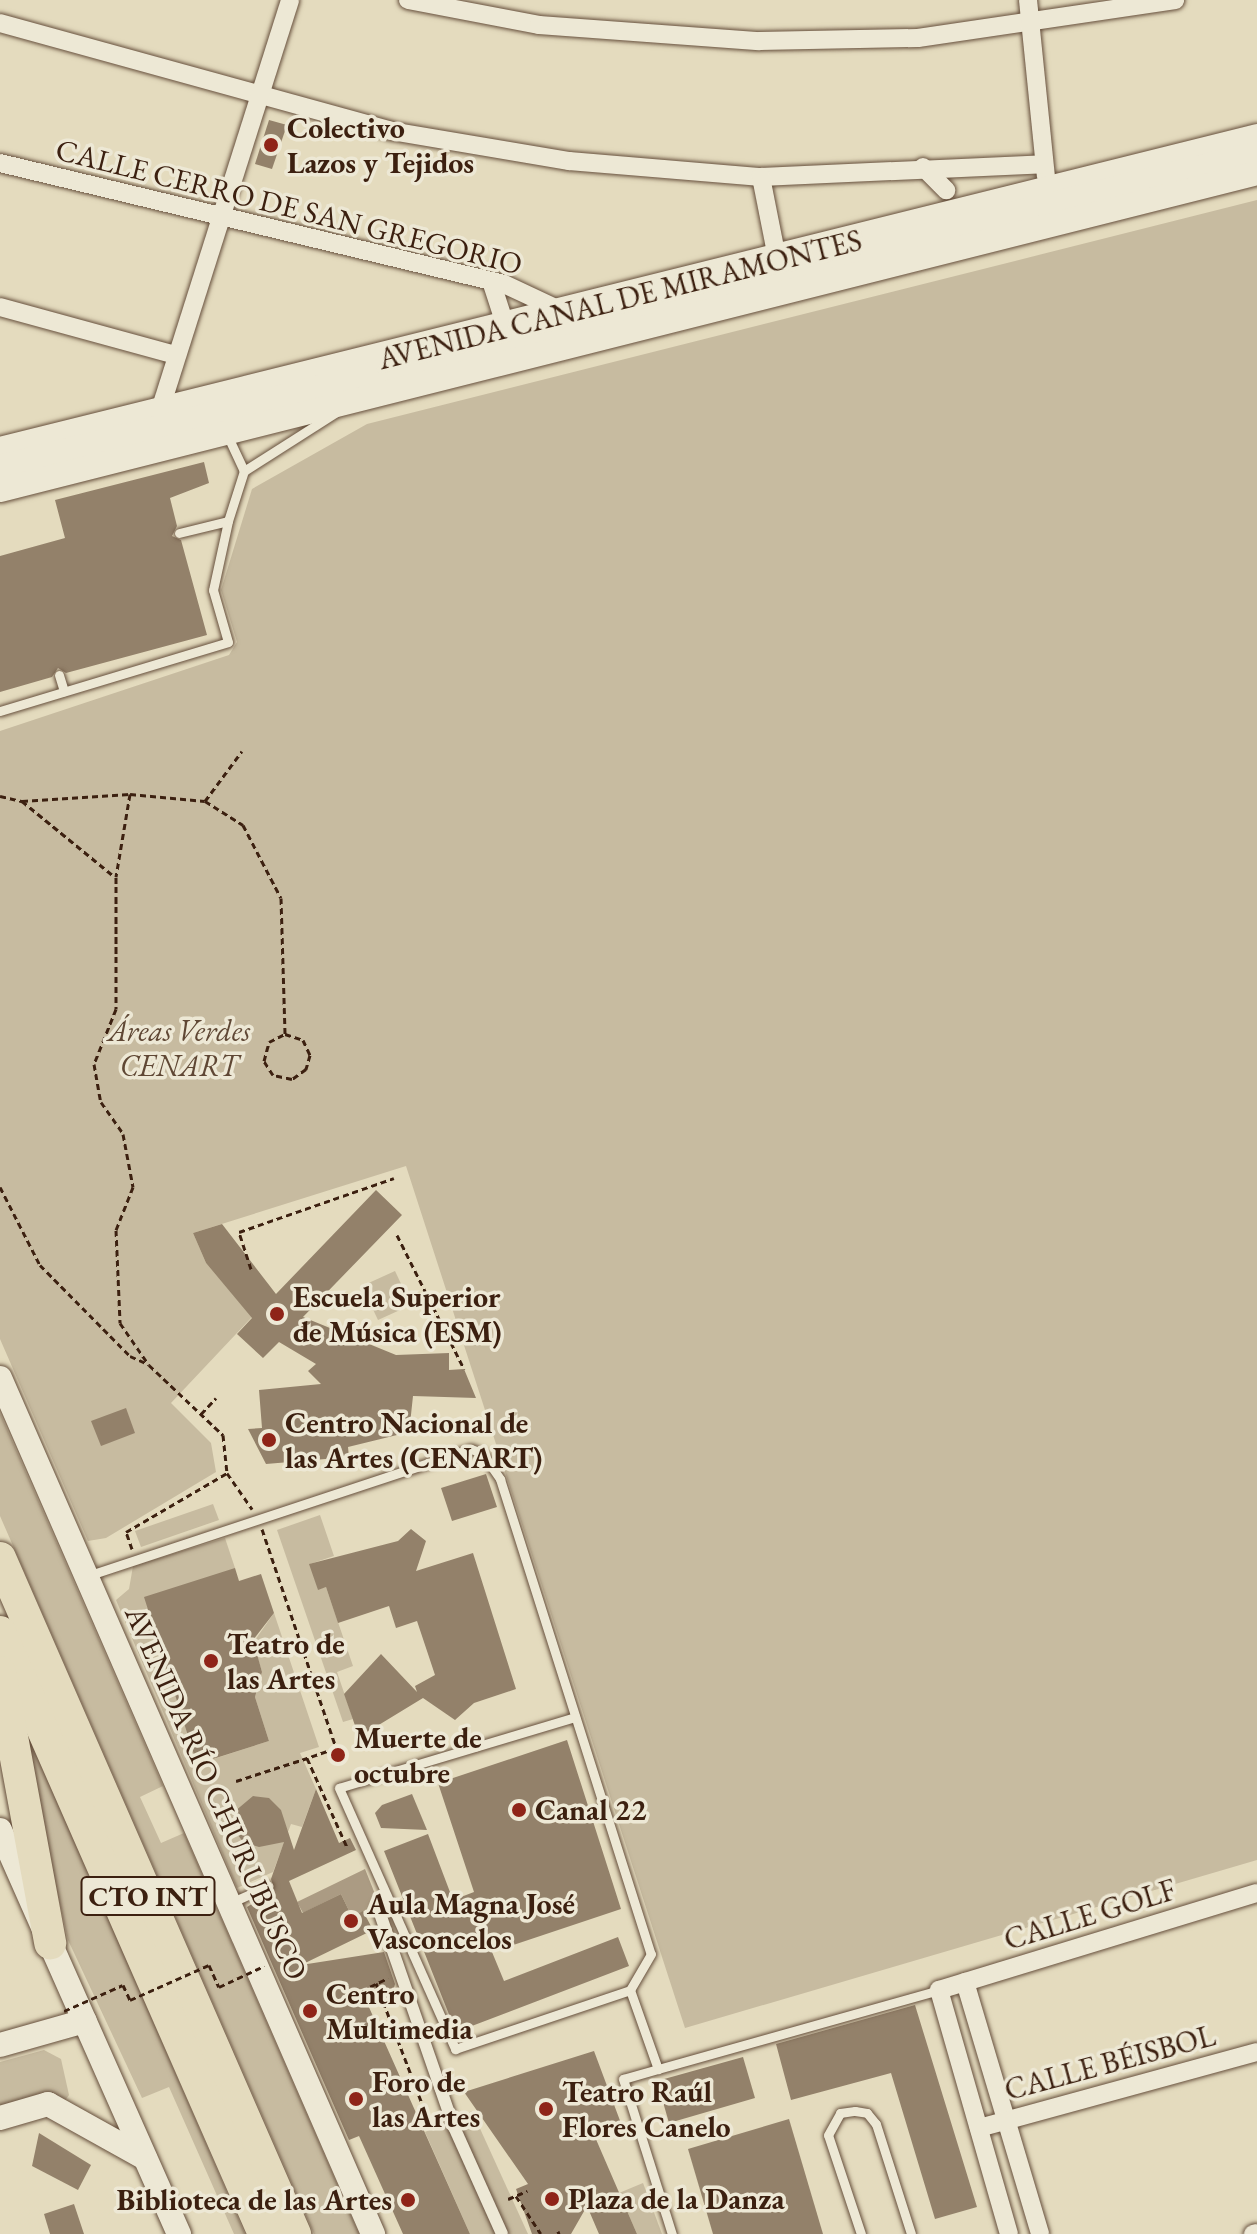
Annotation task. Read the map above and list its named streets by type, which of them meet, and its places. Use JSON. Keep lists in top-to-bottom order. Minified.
{"streets":{"highway":["CTO INT"],"main road":["AVENIDA CANAL DE MIRAMONTES","AVENIDA RÍO CHURUBUSCO"],"street":["CALLE CERRO DE SAN GREGORIO","CALLE GOLF","CALLE BÉISBOL"]},"crossings":[["CALLE CERRO DE SAN GREGORIO","AVENIDA CANAL DE MIRAMONTES"]],"parks":["Áreas Verdes CENART"],"places":["Colectivo Lazos y Tejidos","Escuela Superior de Música (ESM)","Centro Nacional de las Artes (CENART)","Teatro de las Artes","Muerte de octubre","Canal 22","Aula Magna José Vasconcelos","Centro Multimedia","Foro de las Artes","Teatro Raúl Flores Canelo","Plaza de la Danza","Biblioteca de las Artes"]}
